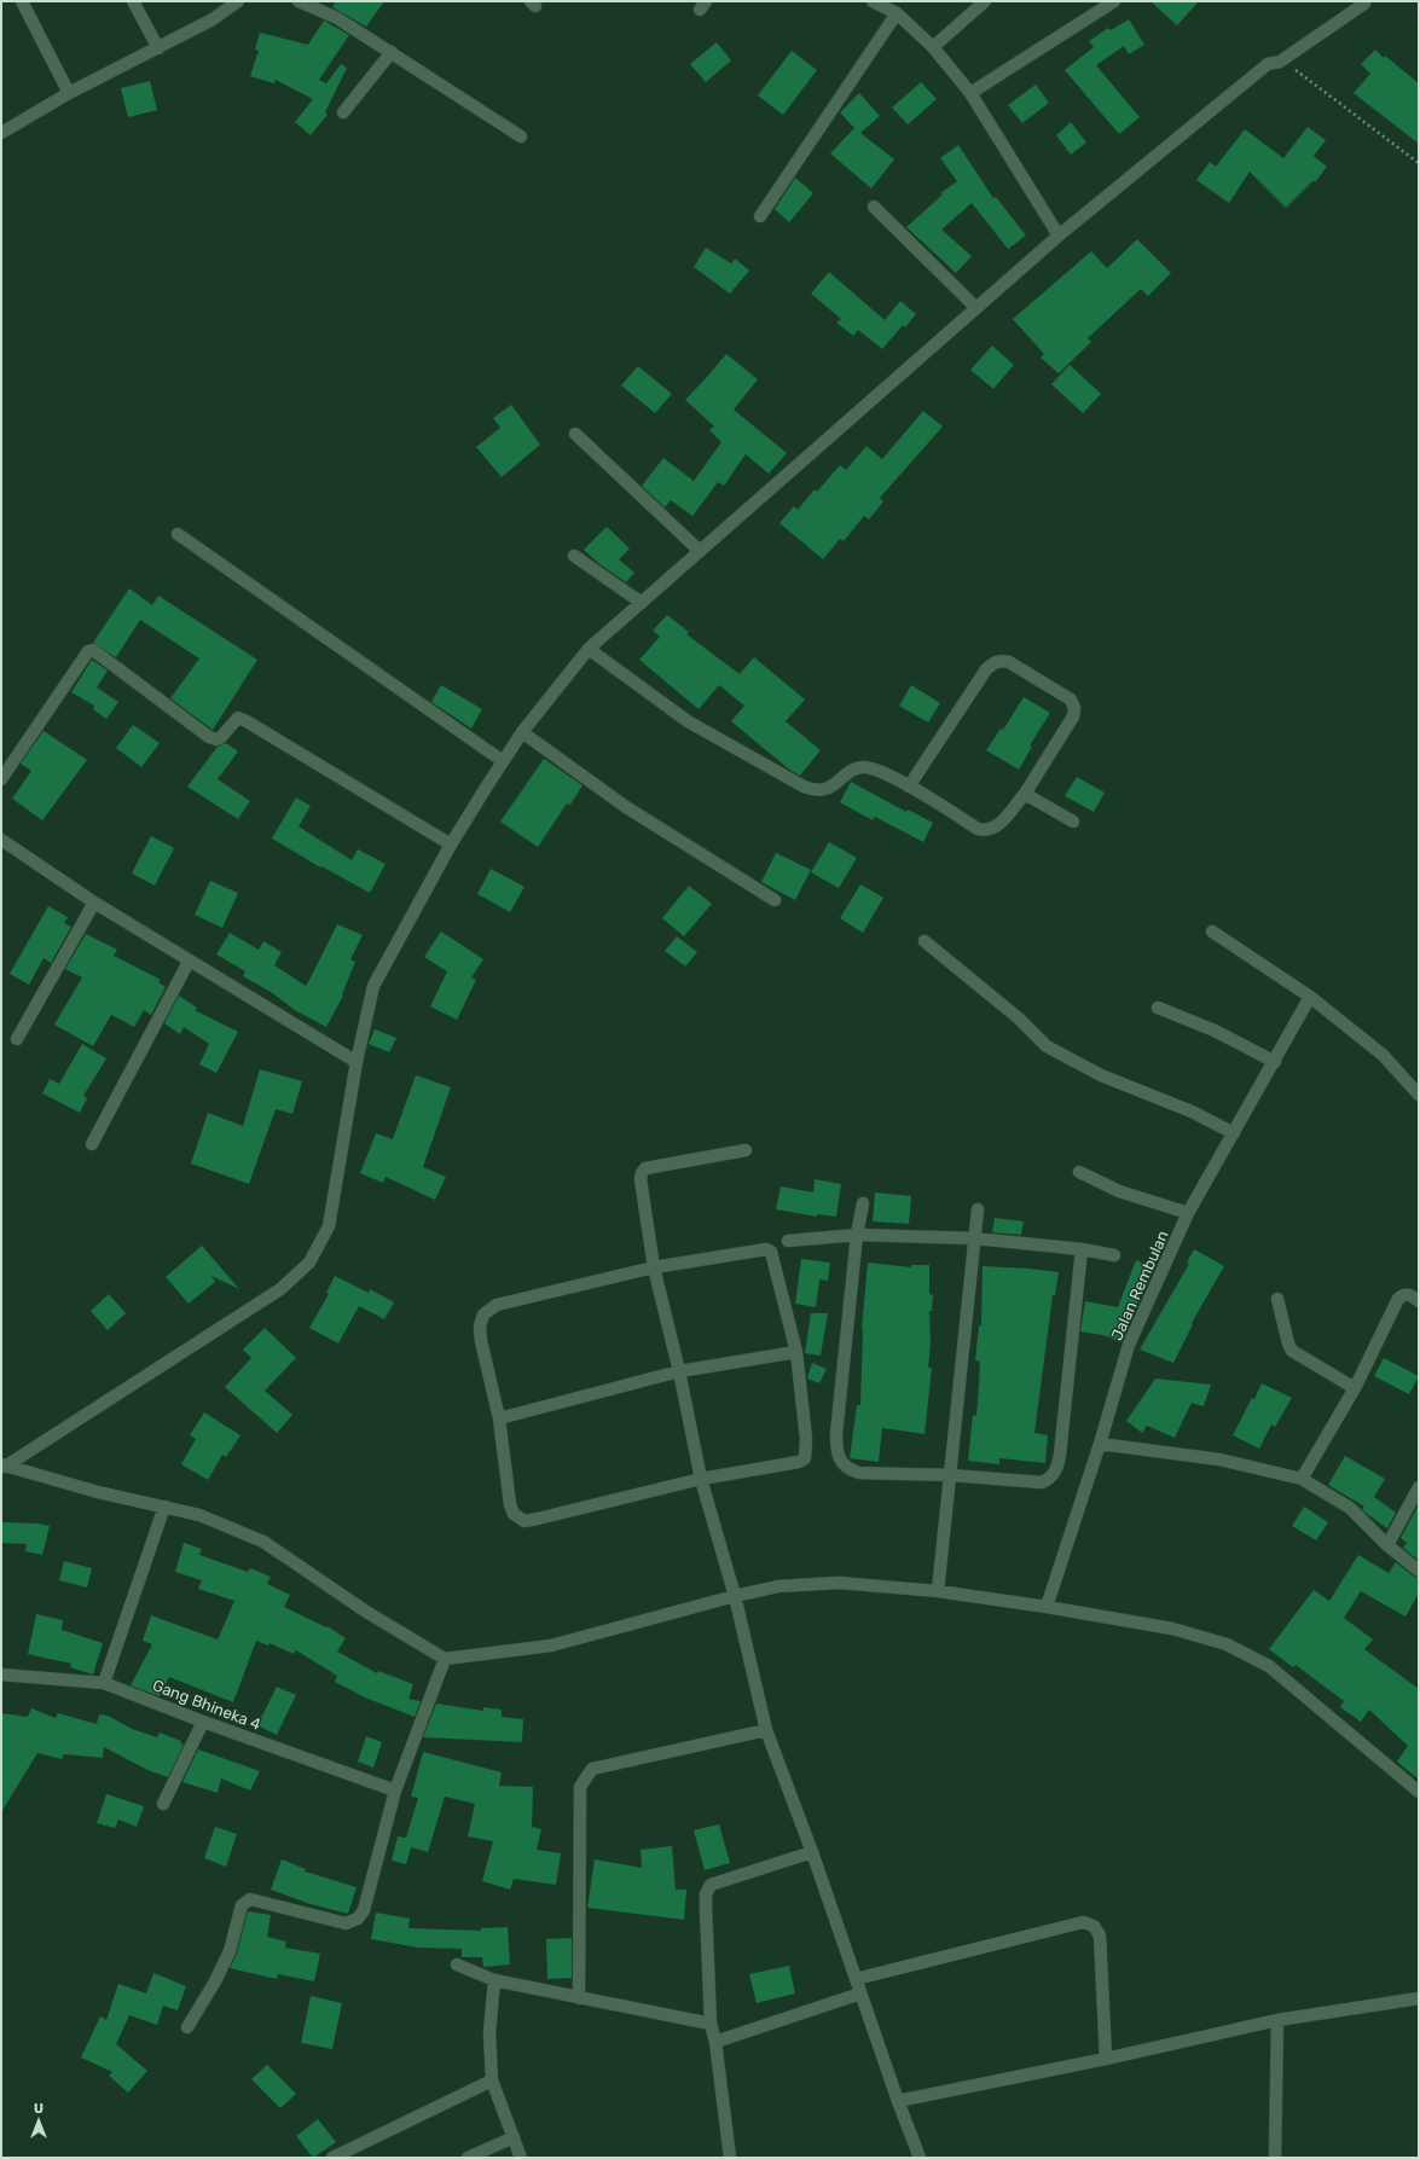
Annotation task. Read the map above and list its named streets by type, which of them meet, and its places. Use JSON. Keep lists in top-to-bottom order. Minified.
{"streets":{"street":["Jalan Rembulan","Gang Bhineka 4"]},"north":"top"}
